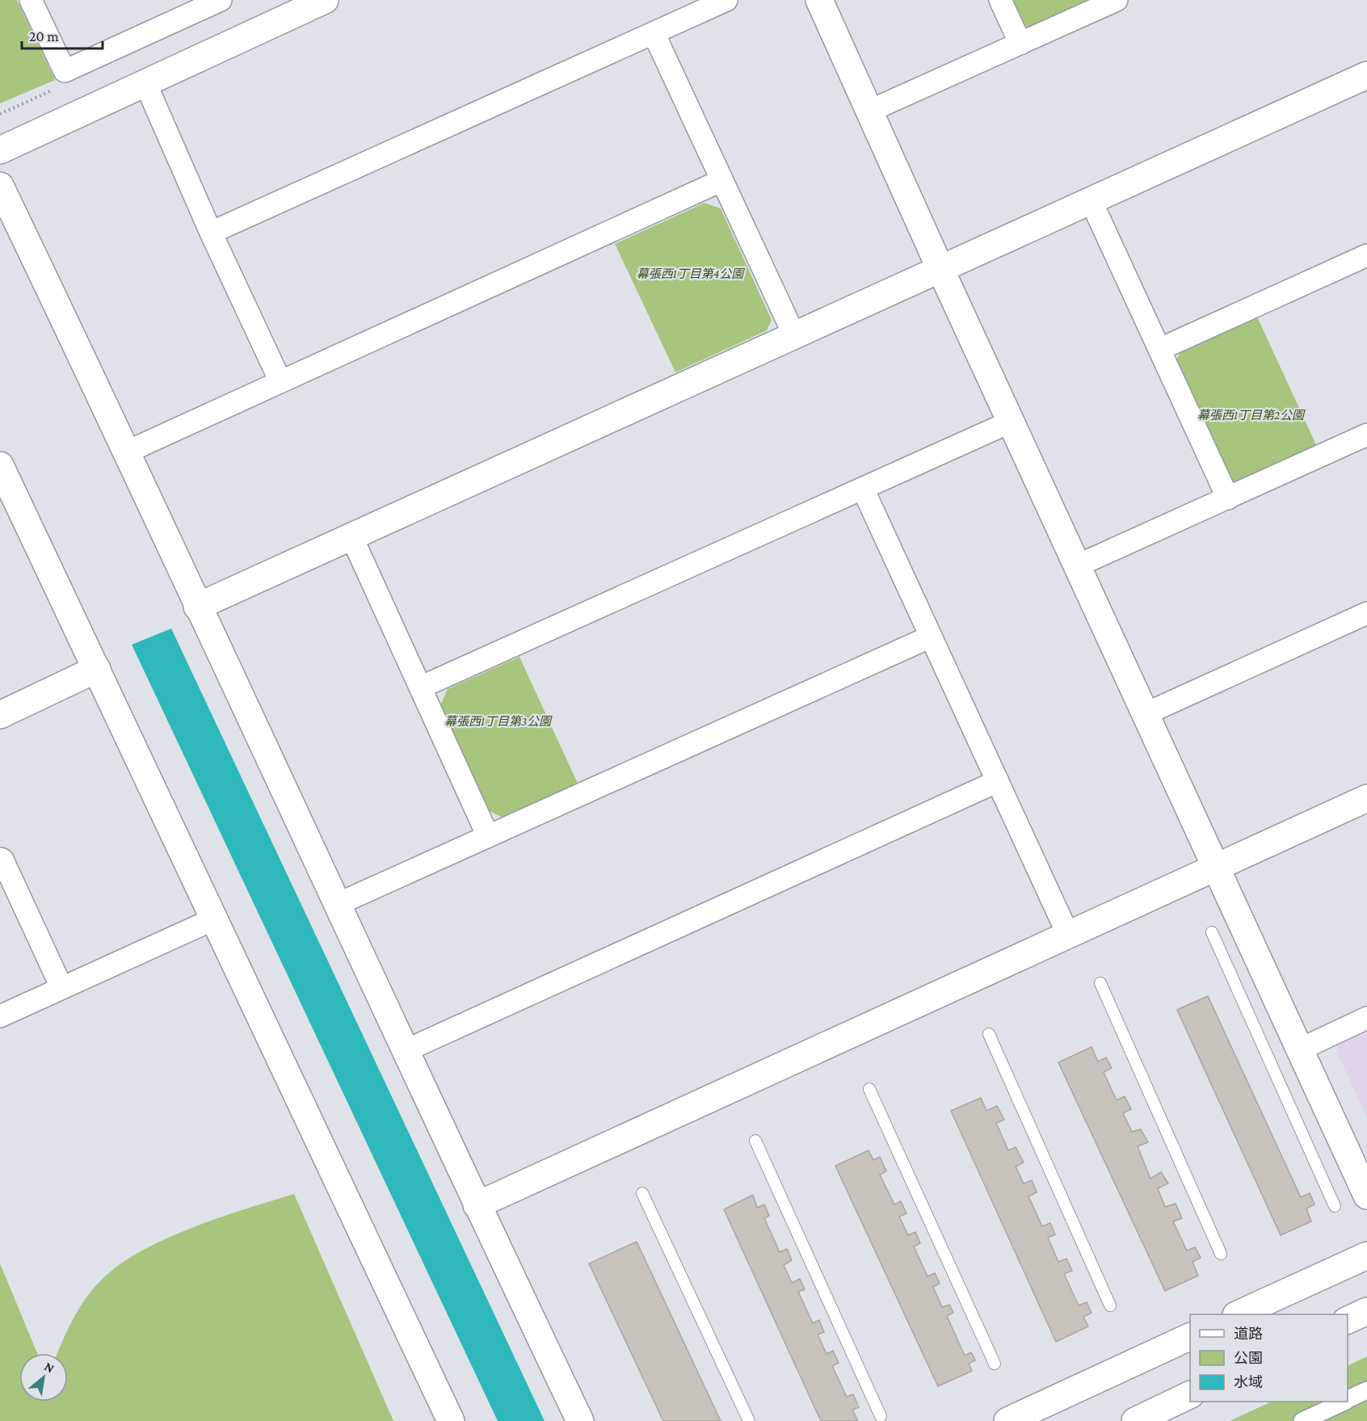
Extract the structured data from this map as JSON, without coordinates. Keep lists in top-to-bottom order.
{
  "parks": ["幕張西1丁目第4公園", "幕張西1丁目第2公園", "幕張西1丁目第3公園"],
  "legend": ["道路", "公園", "水域"],
  "scale_bar": "20 m",
  "north": "top right"
}
